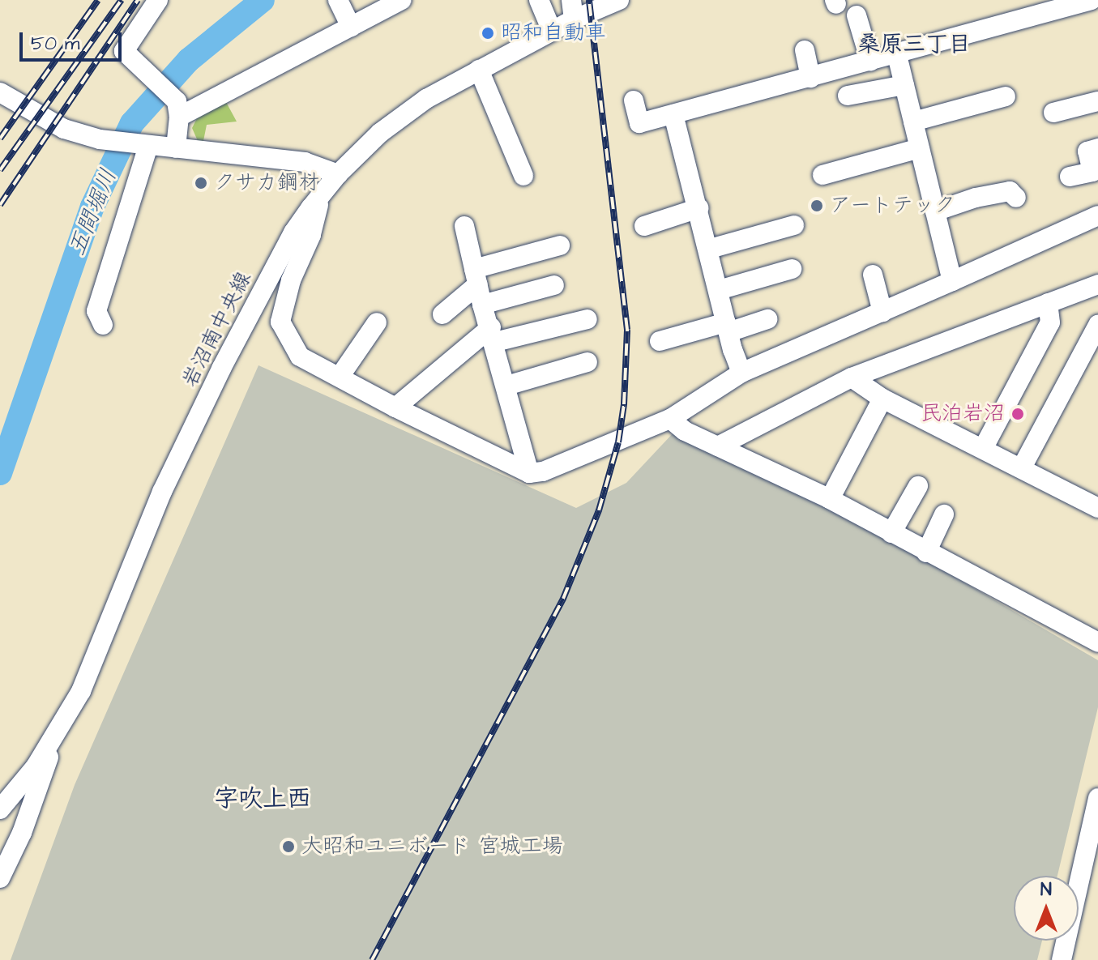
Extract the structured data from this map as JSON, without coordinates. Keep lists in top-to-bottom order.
{
  "streets": {
    "street": ["岩沼南中央線"]
  },
  "districts": ["桑原三丁目", "字吹上西"],
  "water": ["五間堀川"],
  "places": [
    "昭和自動車",
    "クサカ鋼材",
    "アートテック",
    "民泊岩沼",
    "大昭和ユニボード 宮城工場"
  ],
  "scale_bar": "50 m",
  "north": "top"
}
